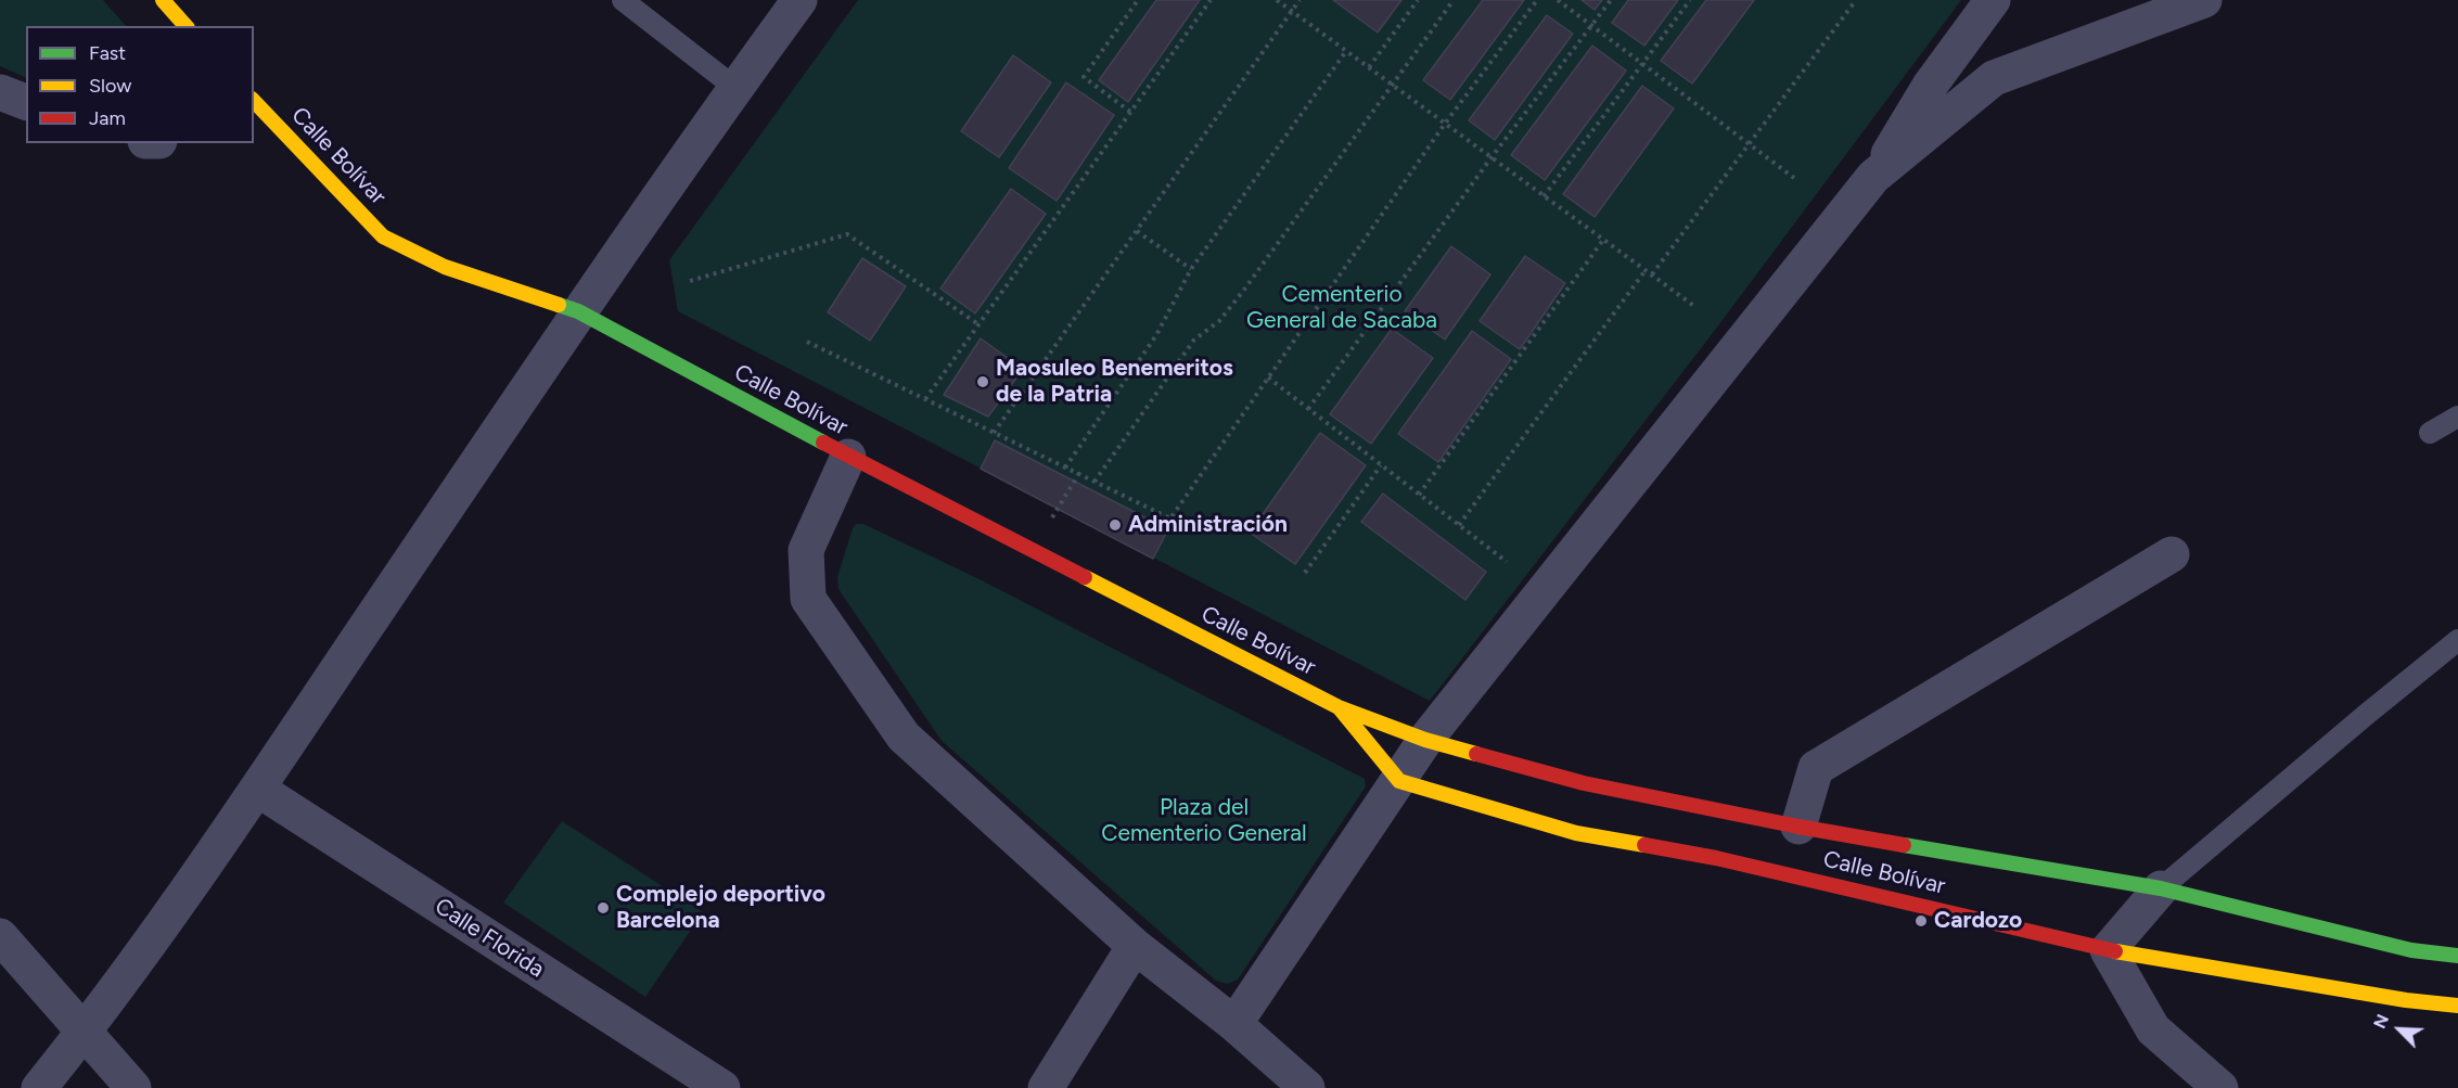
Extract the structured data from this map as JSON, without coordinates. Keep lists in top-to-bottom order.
{
  "streets": {
    "main road": ["Calle Bolívar"],
    "street": ["Calle Florida"]
  },
  "parks": ["Cementerio General de Sacaba", "Plaza del Cementerio General"],
  "places": [
    "Maosuleo Benemeritos de la Patria",
    "Administración",
    "Complejo deportivo Barcelona",
    "Cardozo"
  ],
  "legend": ["Fast", "Slow", "Jam"],
  "north": "top left"
}
